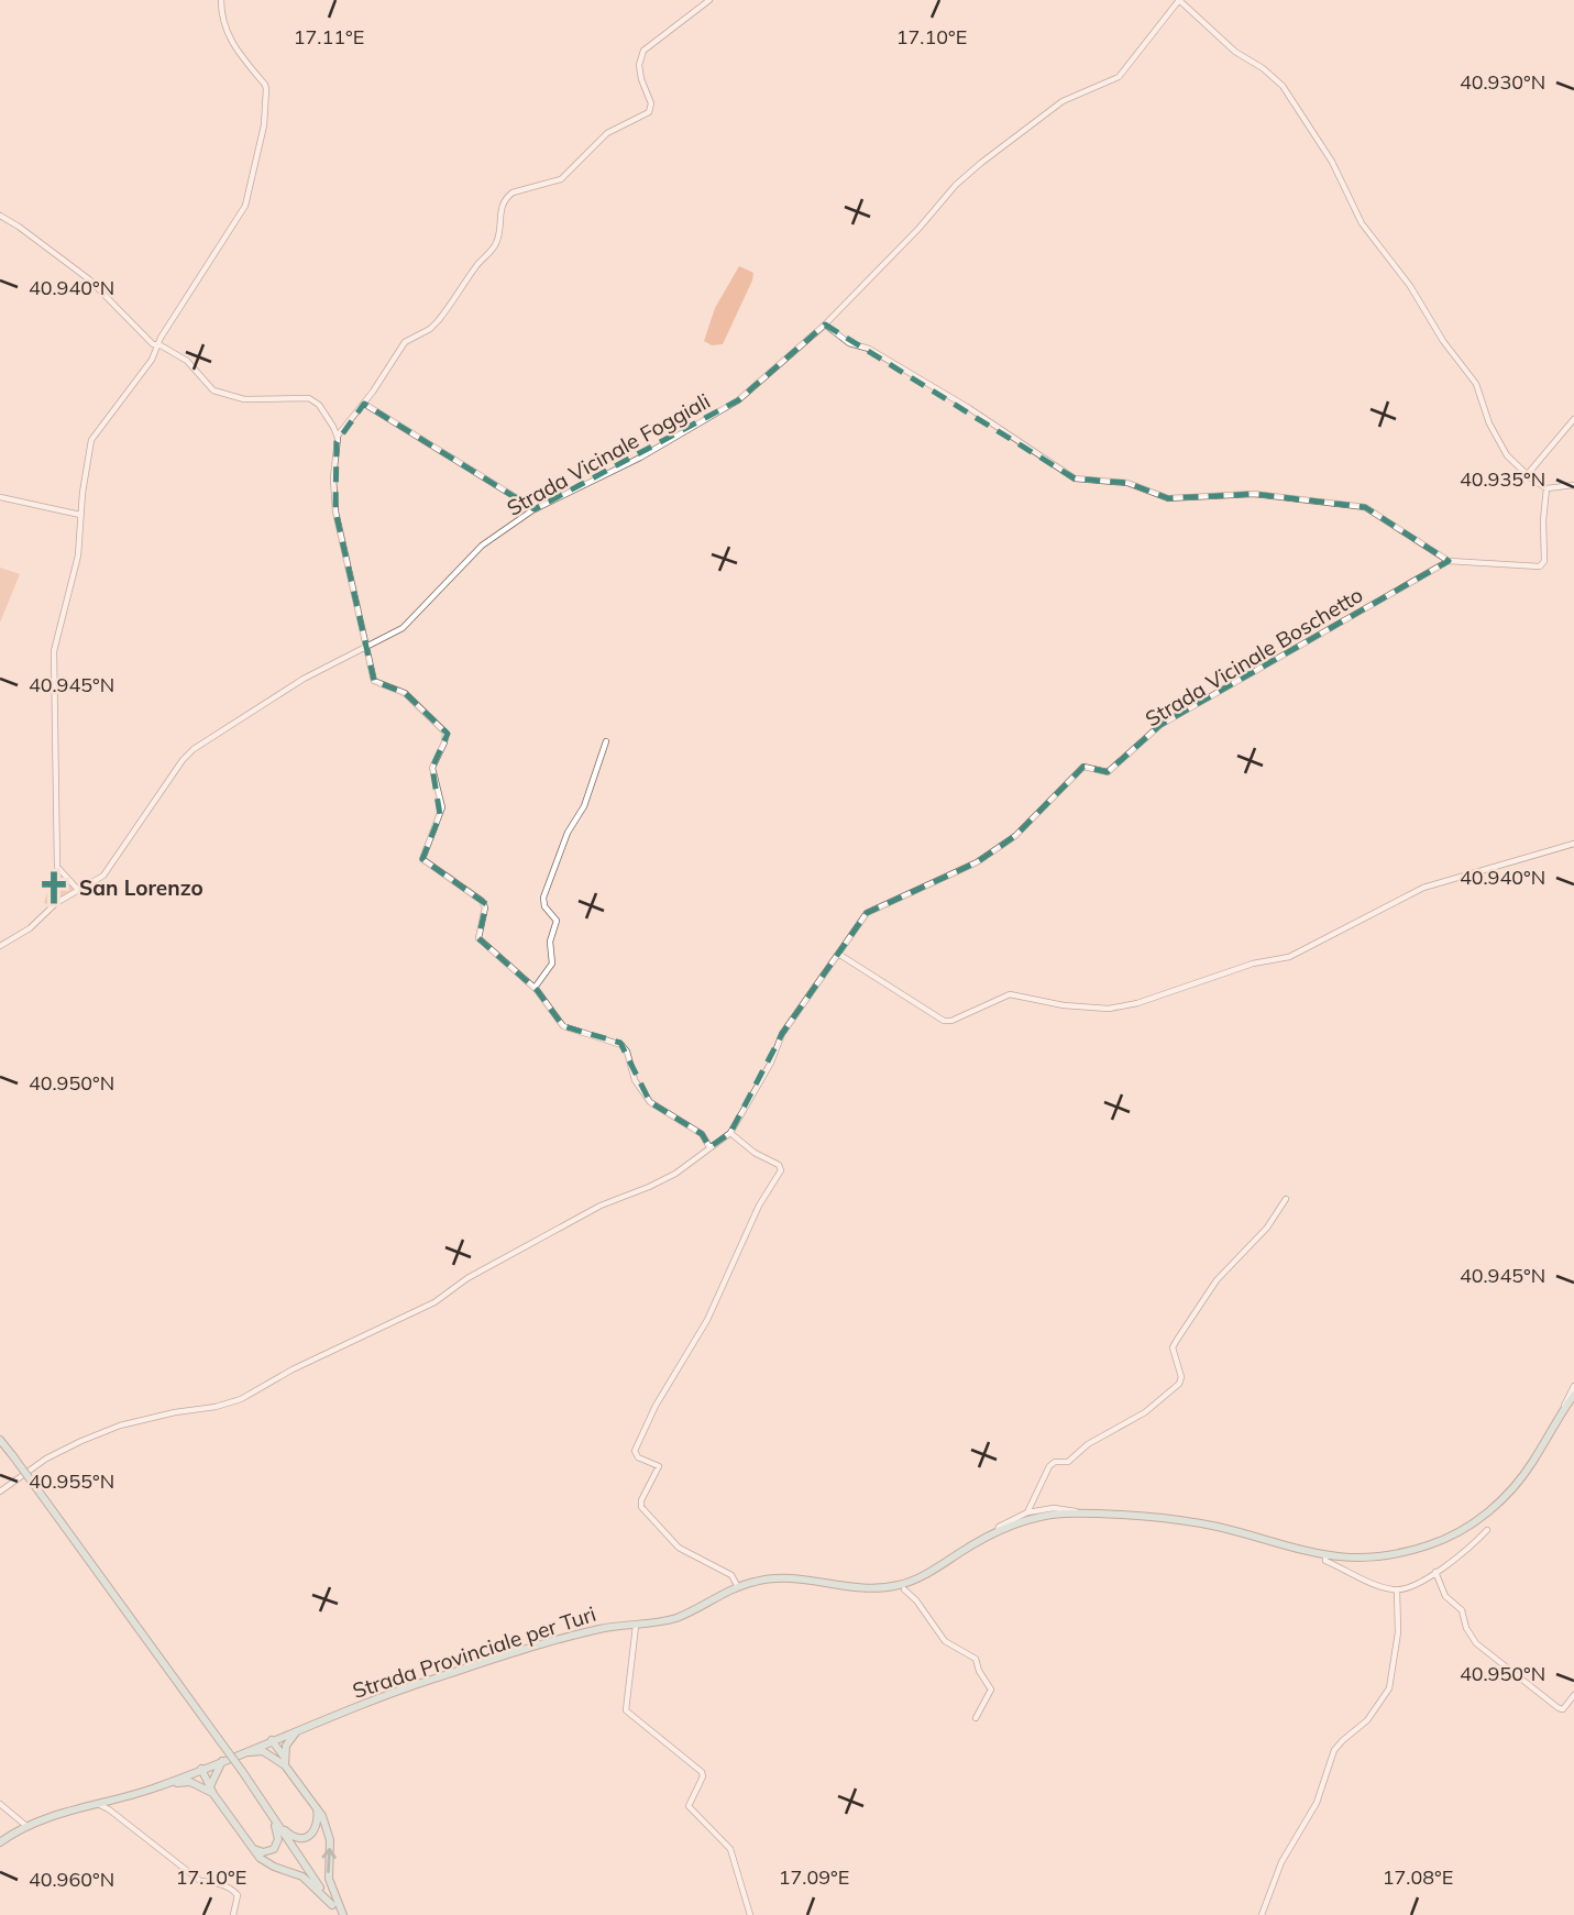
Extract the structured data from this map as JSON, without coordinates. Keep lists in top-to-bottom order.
{
  "streets": {
    "main road": ["Strada Provinciale per Turi"],
    "street": ["Strada Vicinale Foggiali", "Strada Vicinale Boschetto"]
  },
  "places": {
    "church": ["San Lorenzo"]
  },
  "coordinates": [
    "17.11°E",
    "17.10°E",
    "40.930°N",
    "40.940°N",
    "40.935°N",
    "40.945°N",
    "40.950°N",
    "40.955°N",
    "17.09°E",
    "17.08°E",
    "40.960°N"
  ]
}
